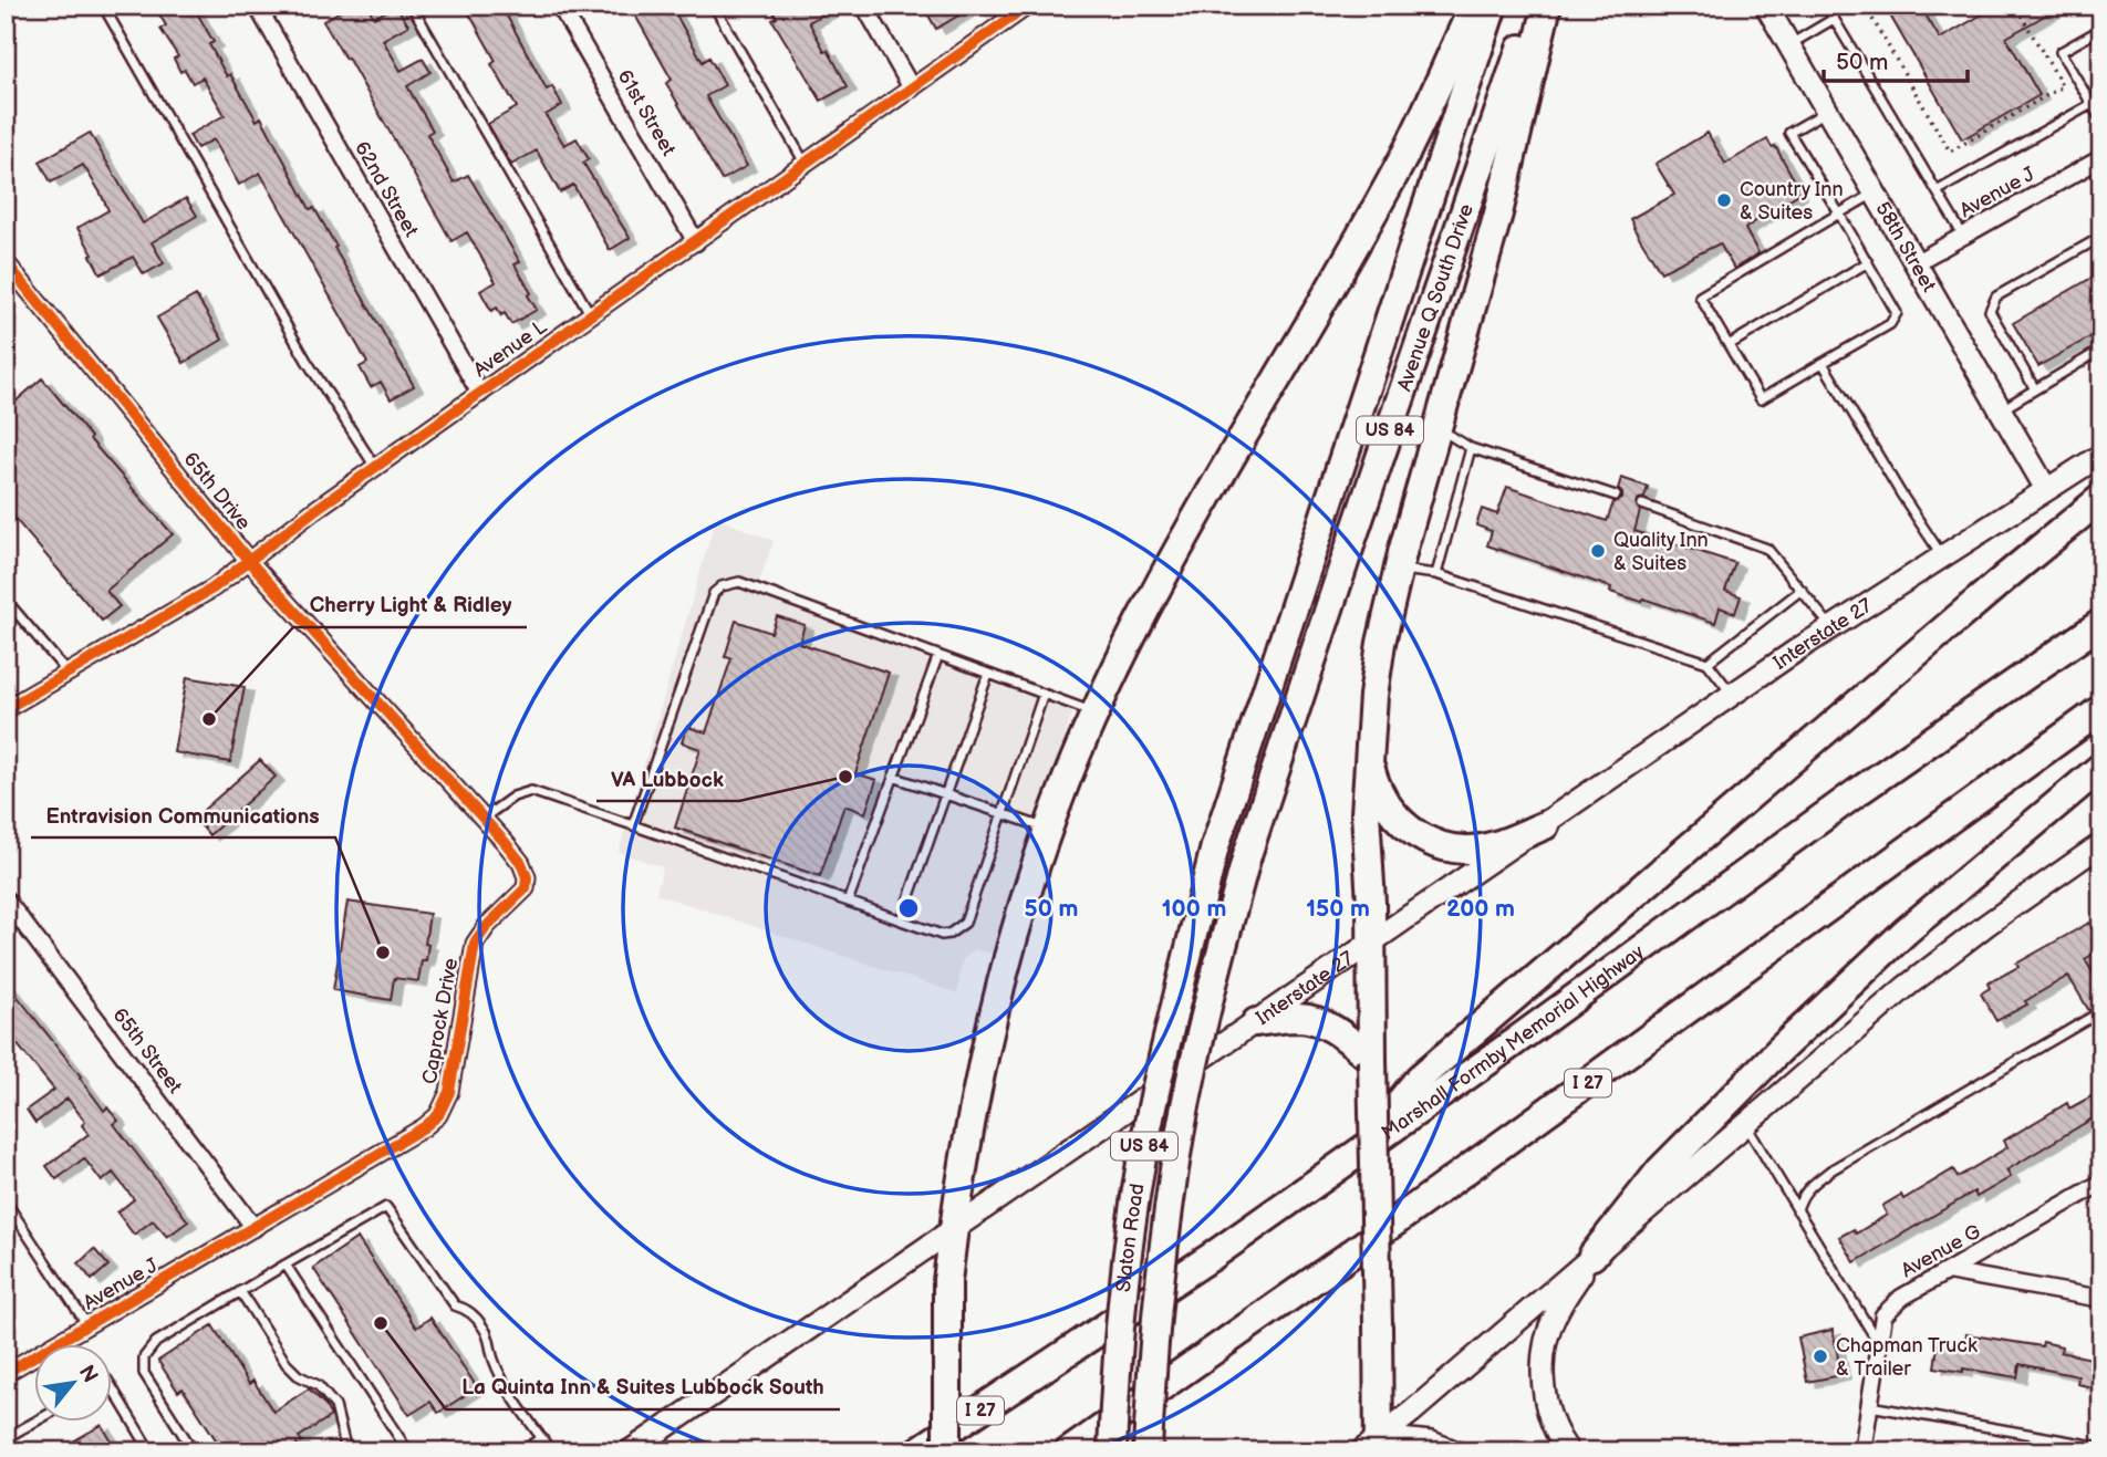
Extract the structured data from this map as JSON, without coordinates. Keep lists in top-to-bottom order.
{
  "streets": {
    "highway": [
      "Avenue Q South Drive",
      "US 84",
      "Marshall Formby Memorial Highway",
      "I 27",
      "Slaton Road"
    ],
    "main road": ["58th Street", "Interstate 27"],
    "street": [
      "61st Street",
      "62nd Street",
      "Avenue J",
      "Avenue L",
      "65th Drive",
      "Caprock Drive",
      "65th Street",
      "Avenue G"
    ]
  },
  "crossings": [
    ["61st Street", "Avenue L"],
    ["62nd Street", "Avenue L"],
    ["Avenue J", "58th Street"],
    ["Avenue J", "Caprock Drive"],
    ["Avenue J", "65th Street"],
    ["58th Street", "Interstate 27"],
    ["Avenue Q South Drive", "Slaton Road"],
    ["Avenue L", "65th Drive"],
    ["65th Drive", "Caprock Drive"],
    ["Caprock Drive", "65th Street"]
  ],
  "places": [
    "Country Inn & Suites",
    "Quality Inn & Suites",
    "Cherry Light & Ridley",
    "VA Lubbock",
    "Entravision Communications",
    "La Quinta Inn & Suites Lubbock South",
    "Chapman Truck & Trailer"
  ],
  "scale_bar": "50 m",
  "north": "top right",
  "rings": [
    "50 m",
    "100 m",
    "150 m",
    "200 m"
  ]
}
